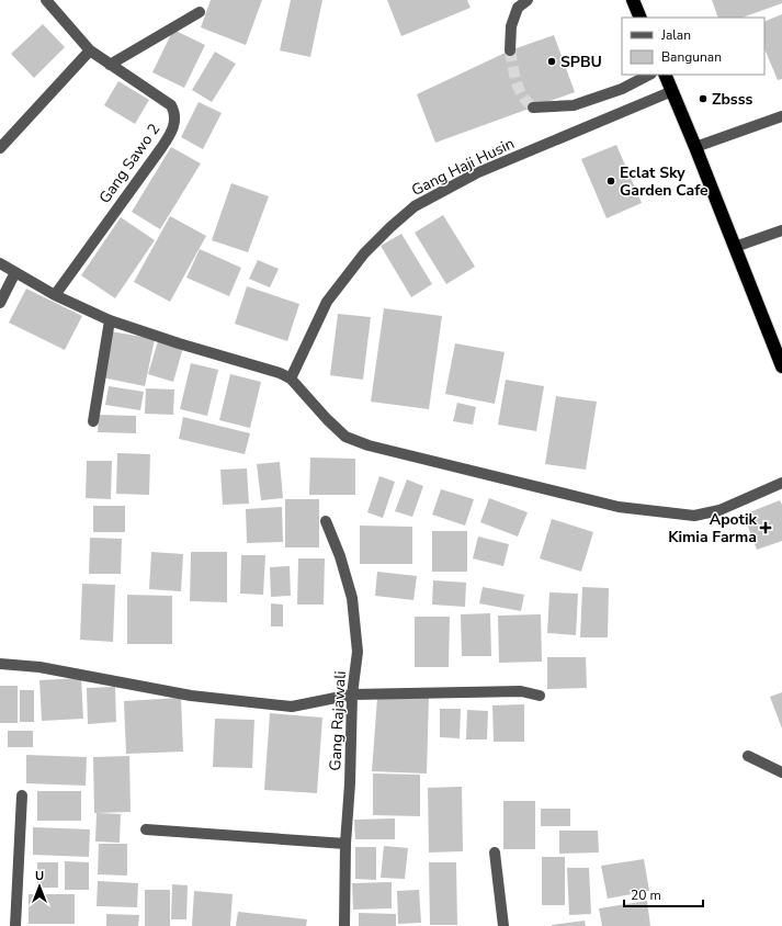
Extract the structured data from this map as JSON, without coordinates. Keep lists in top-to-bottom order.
{
  "streets": {
    "street": ["Gang Sawo 2", "Gang Haji Husin", "Gang Rajawali"]
  },
  "places": {
    "other": ["SPBU", "Zbsss", "Eclat Sky Garden Cafe"],
    "health": ["Apotik Kimia Farma"]
  },
  "legend": ["Jalan", "Bangunan"],
  "scale_bar": "20 m",
  "north": "top"
}
